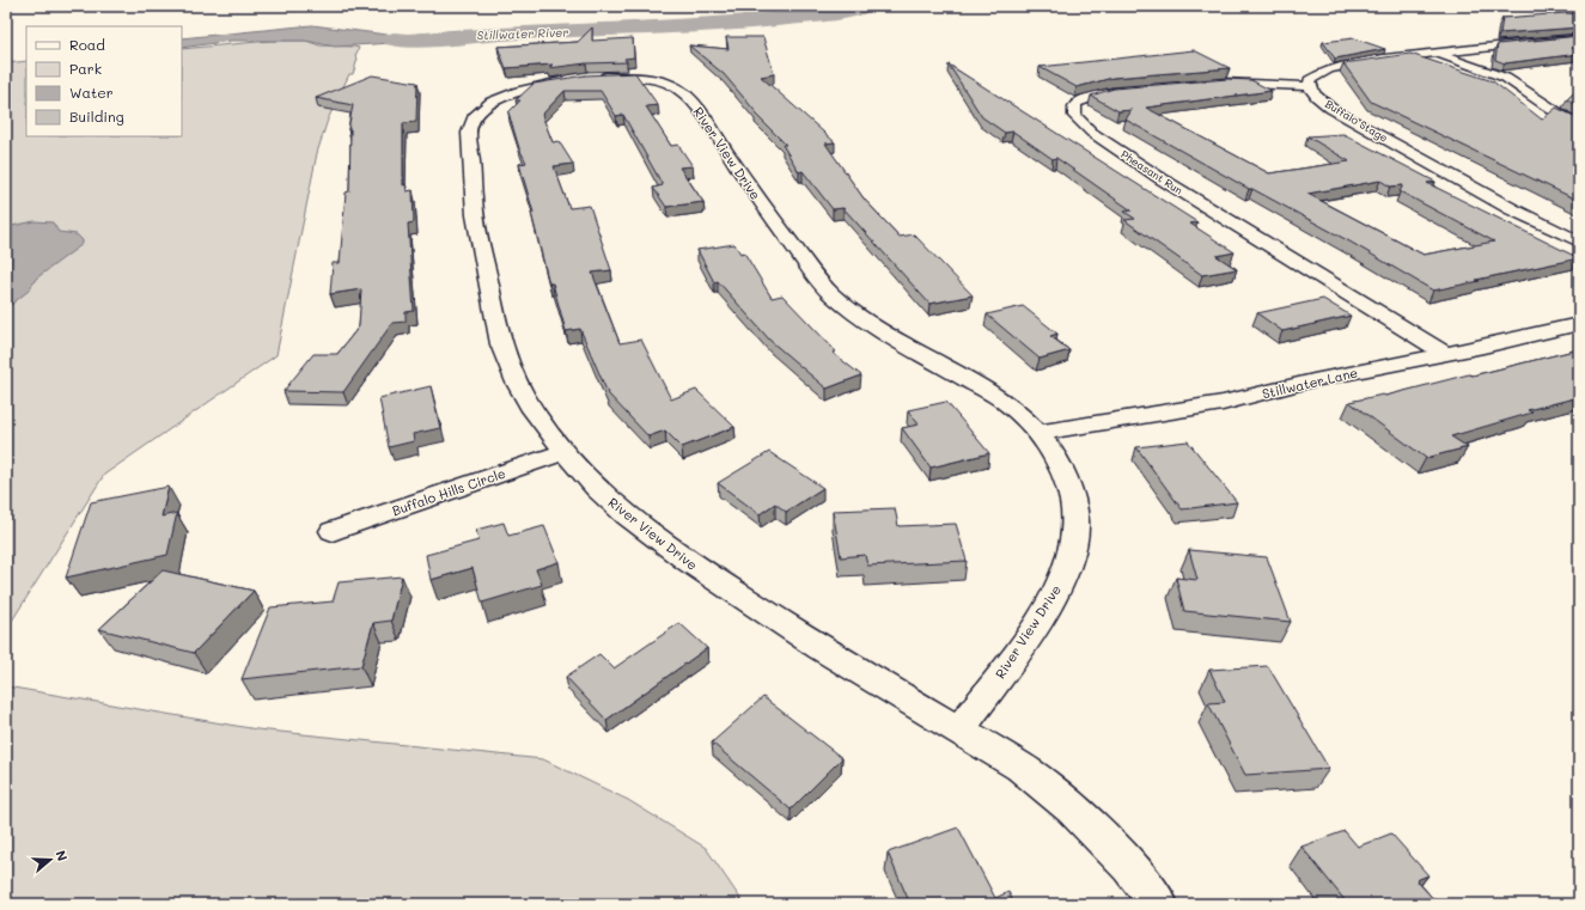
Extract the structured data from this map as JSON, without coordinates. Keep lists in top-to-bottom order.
{
  "streets": {
    "street": [
      "Buffalo Stage",
      "River View Drive",
      "Pheasant Run",
      "Stillwater Lane",
      "Buffalo Hills Circle"
    ]
  },
  "crossings": [
    ["River View Drive", "Stillwater Lane"],
    ["River View Drive", "Buffalo Hills Circle"],
    ["Pheasant Run", "Stillwater Lane"]
  ],
  "water": ["Stillwater River"],
  "legend": [
    "Road",
    "Park",
    "Water",
    "Building"
  ],
  "north": "right"
}
